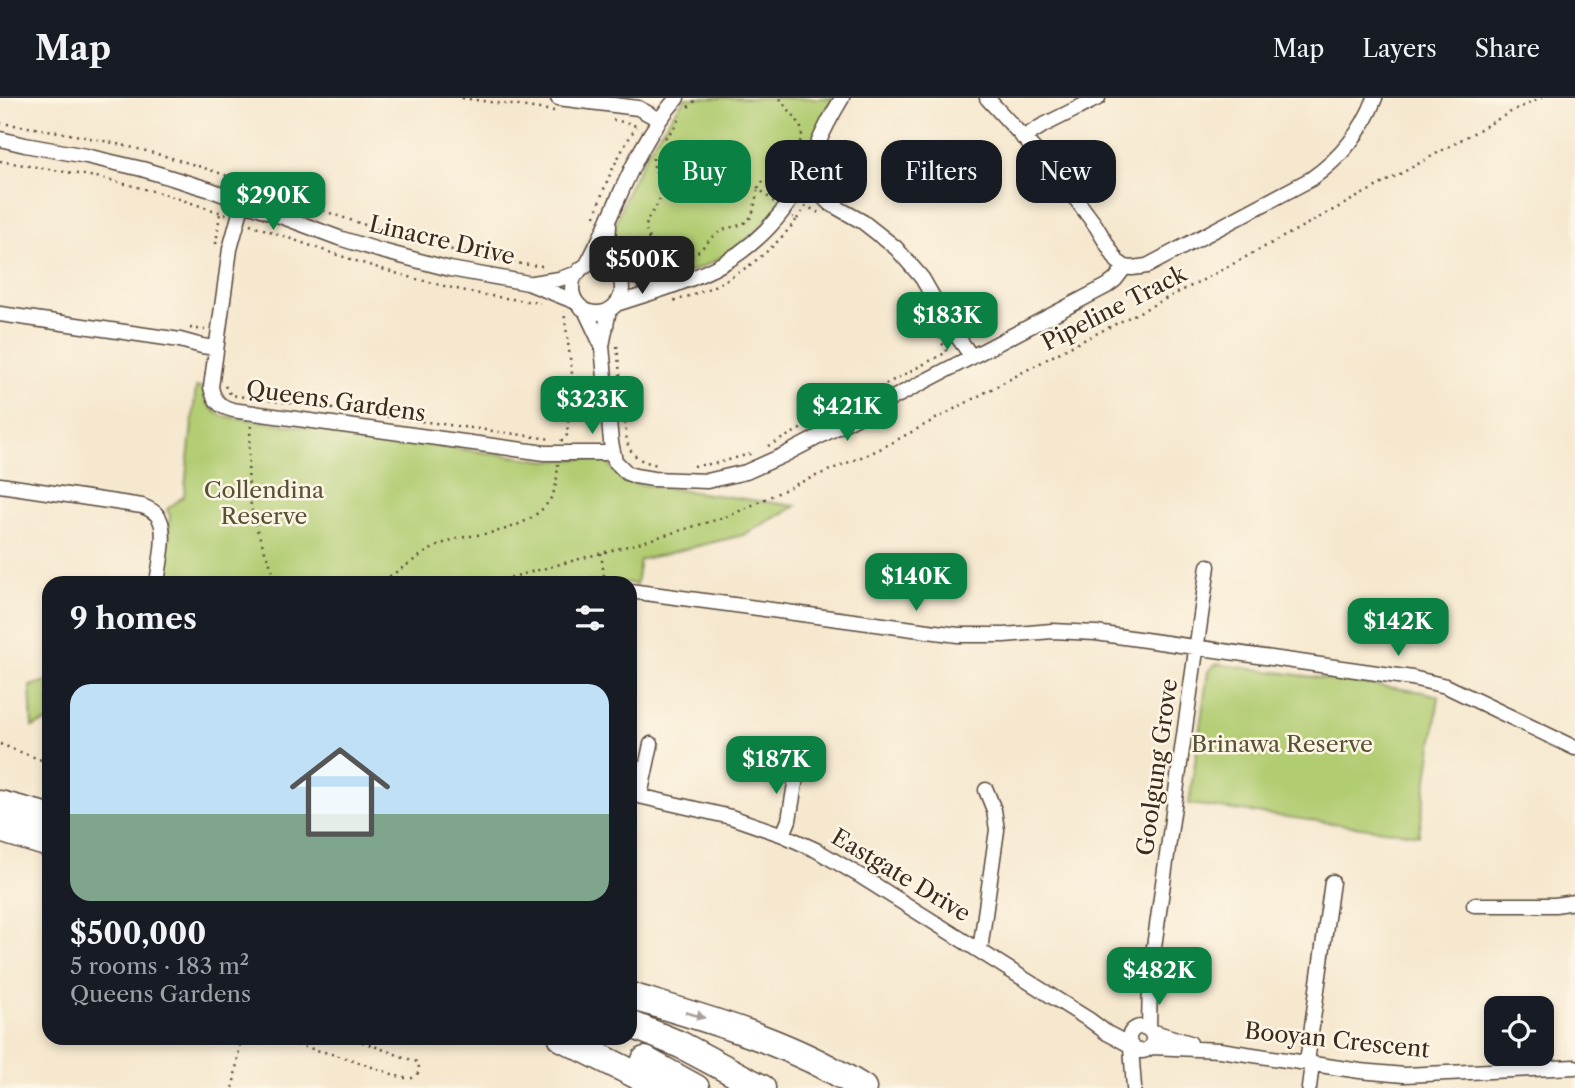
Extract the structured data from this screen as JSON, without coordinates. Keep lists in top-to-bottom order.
{
  "streets": {
    "street": [
      "Linacre Drive",
      "Queens Gardens",
      "Goolgung Grove",
      "Eastgate Drive",
      "Booyan Crescent"
    ],
    "path": ["Pipeline Track"]
  },
  "crossings": [
    ["Linacre Drive", "Queens Gardens"],
    ["Goolgung Grove", "Eastgate Drive"],
    ["Goolgung Grove", "Booyan Crescent"],
    ["Eastgate Drive", "Booyan Crescent"]
  ],
  "parks": ["Collendina Reserve", "Brinawa Reserve"],
  "page": {
    "header": "Map",
    "nav": ["Map", "Layers", "Share"],
    "chip": [
      "Buy",
      "Rent",
      "Filters",
      "New"
    ],
    "price": [
      "$290K",
      "$500K",
      "$183K",
      "$323K",
      "$421K",
      "$140K",
      "$142K",
      "$187K",
      "$482K"
    ],
    "heading": "9 homes",
    "list": [
      {
        "name": "$500,000",
        "note": "5 rooms · 183 m² · Queens Gardens"
      }
    ]
  }
}
